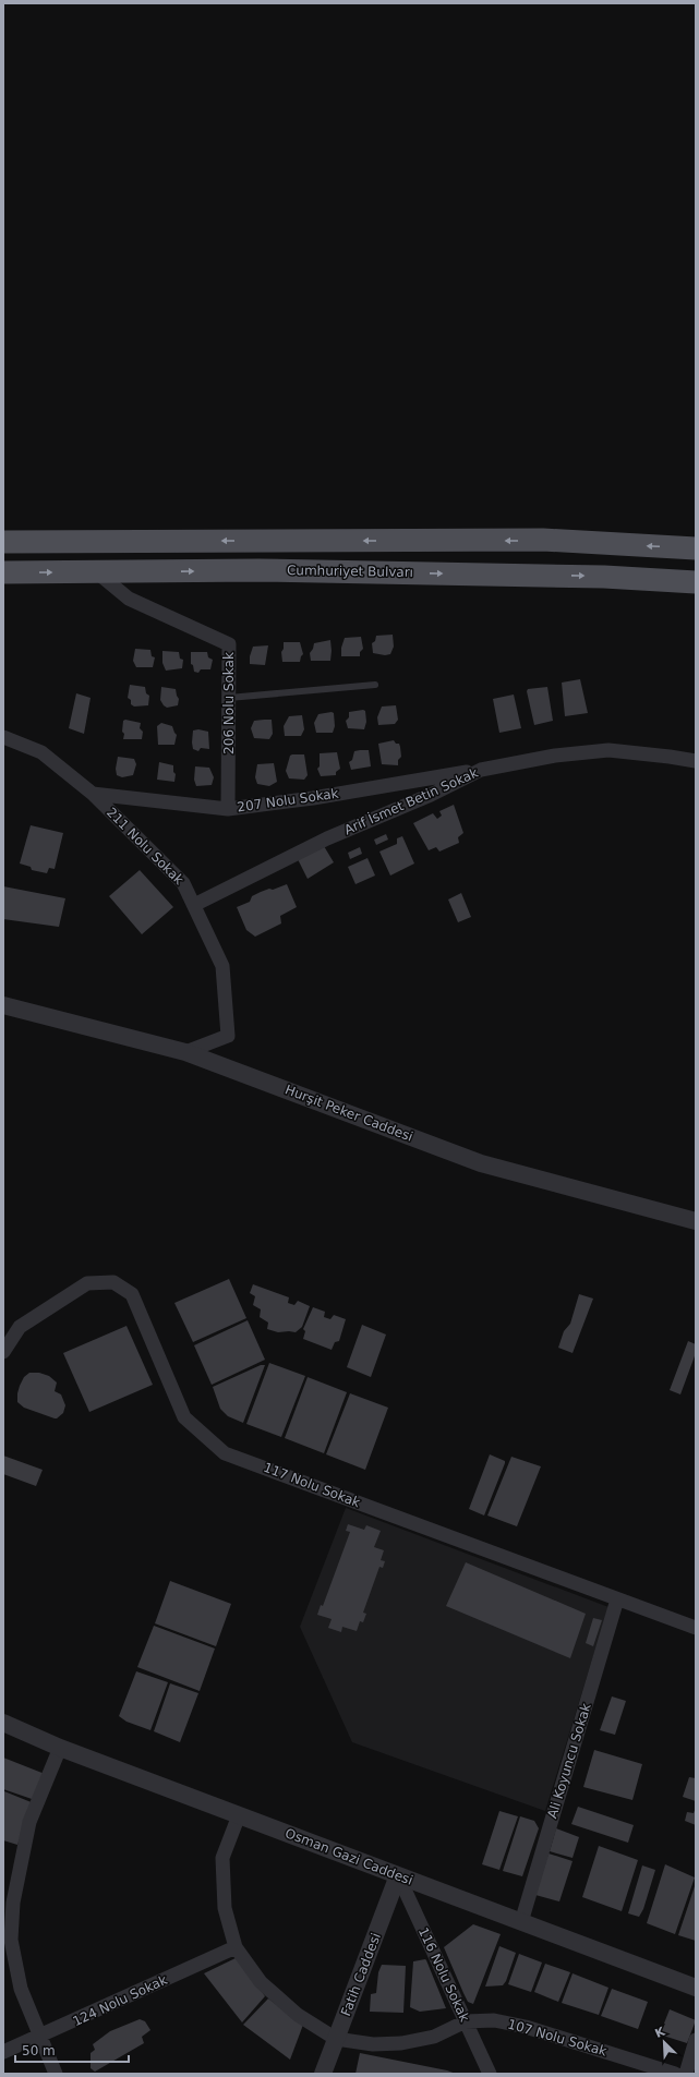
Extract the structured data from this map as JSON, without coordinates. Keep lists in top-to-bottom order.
{
  "streets": {
    "main road": ["Cumhuriyet Bulvarı"],
    "street": [
      "206 Nolu Sokak",
      "207 Nolu Sokak",
      "Arif İsmet Betin Sokak",
      "211 Nolu Sokak",
      "Hurşit Peker Caddesi",
      "117 Nolu Sokak",
      "Ali Koyuncu Sokak",
      "Osman Gazi Caddesi",
      "Fatih Caddesi",
      "116 Nolu Sokak",
      "124 Nolu Sokak",
      "107 Nolu Sokak"
    ]
  },
  "crossings": [
    ["Cumhuriyet Bulvarı", "206 Nolu Sokak"],
    ["206 Nolu Sokak", "207 Nolu Sokak"],
    ["207 Nolu Sokak", "Arif İsmet Betin Sokak"],
    ["207 Nolu Sokak", "211 Nolu Sokak"],
    ["Arif İsmet Betin Sokak", "211 Nolu Sokak"],
    ["211 Nolu Sokak", "Hurşit Peker Caddesi"],
    ["117 Nolu Sokak", "Ali Koyuncu Sokak"],
    ["Ali Koyuncu Sokak", "Osman Gazi Caddesi"],
    ["Osman Gazi Caddesi", "Fatih Caddesi"],
    ["Osman Gazi Caddesi", "116 Nolu Sokak"],
    ["Fatih Caddesi", "116 Nolu Sokak"],
    ["Fatih Caddesi", "107 Nolu Sokak"],
    ["116 Nolu Sokak", "107 Nolu Sokak"]
  ],
  "scale_bar": "50 m",
  "north": "top left"
}
